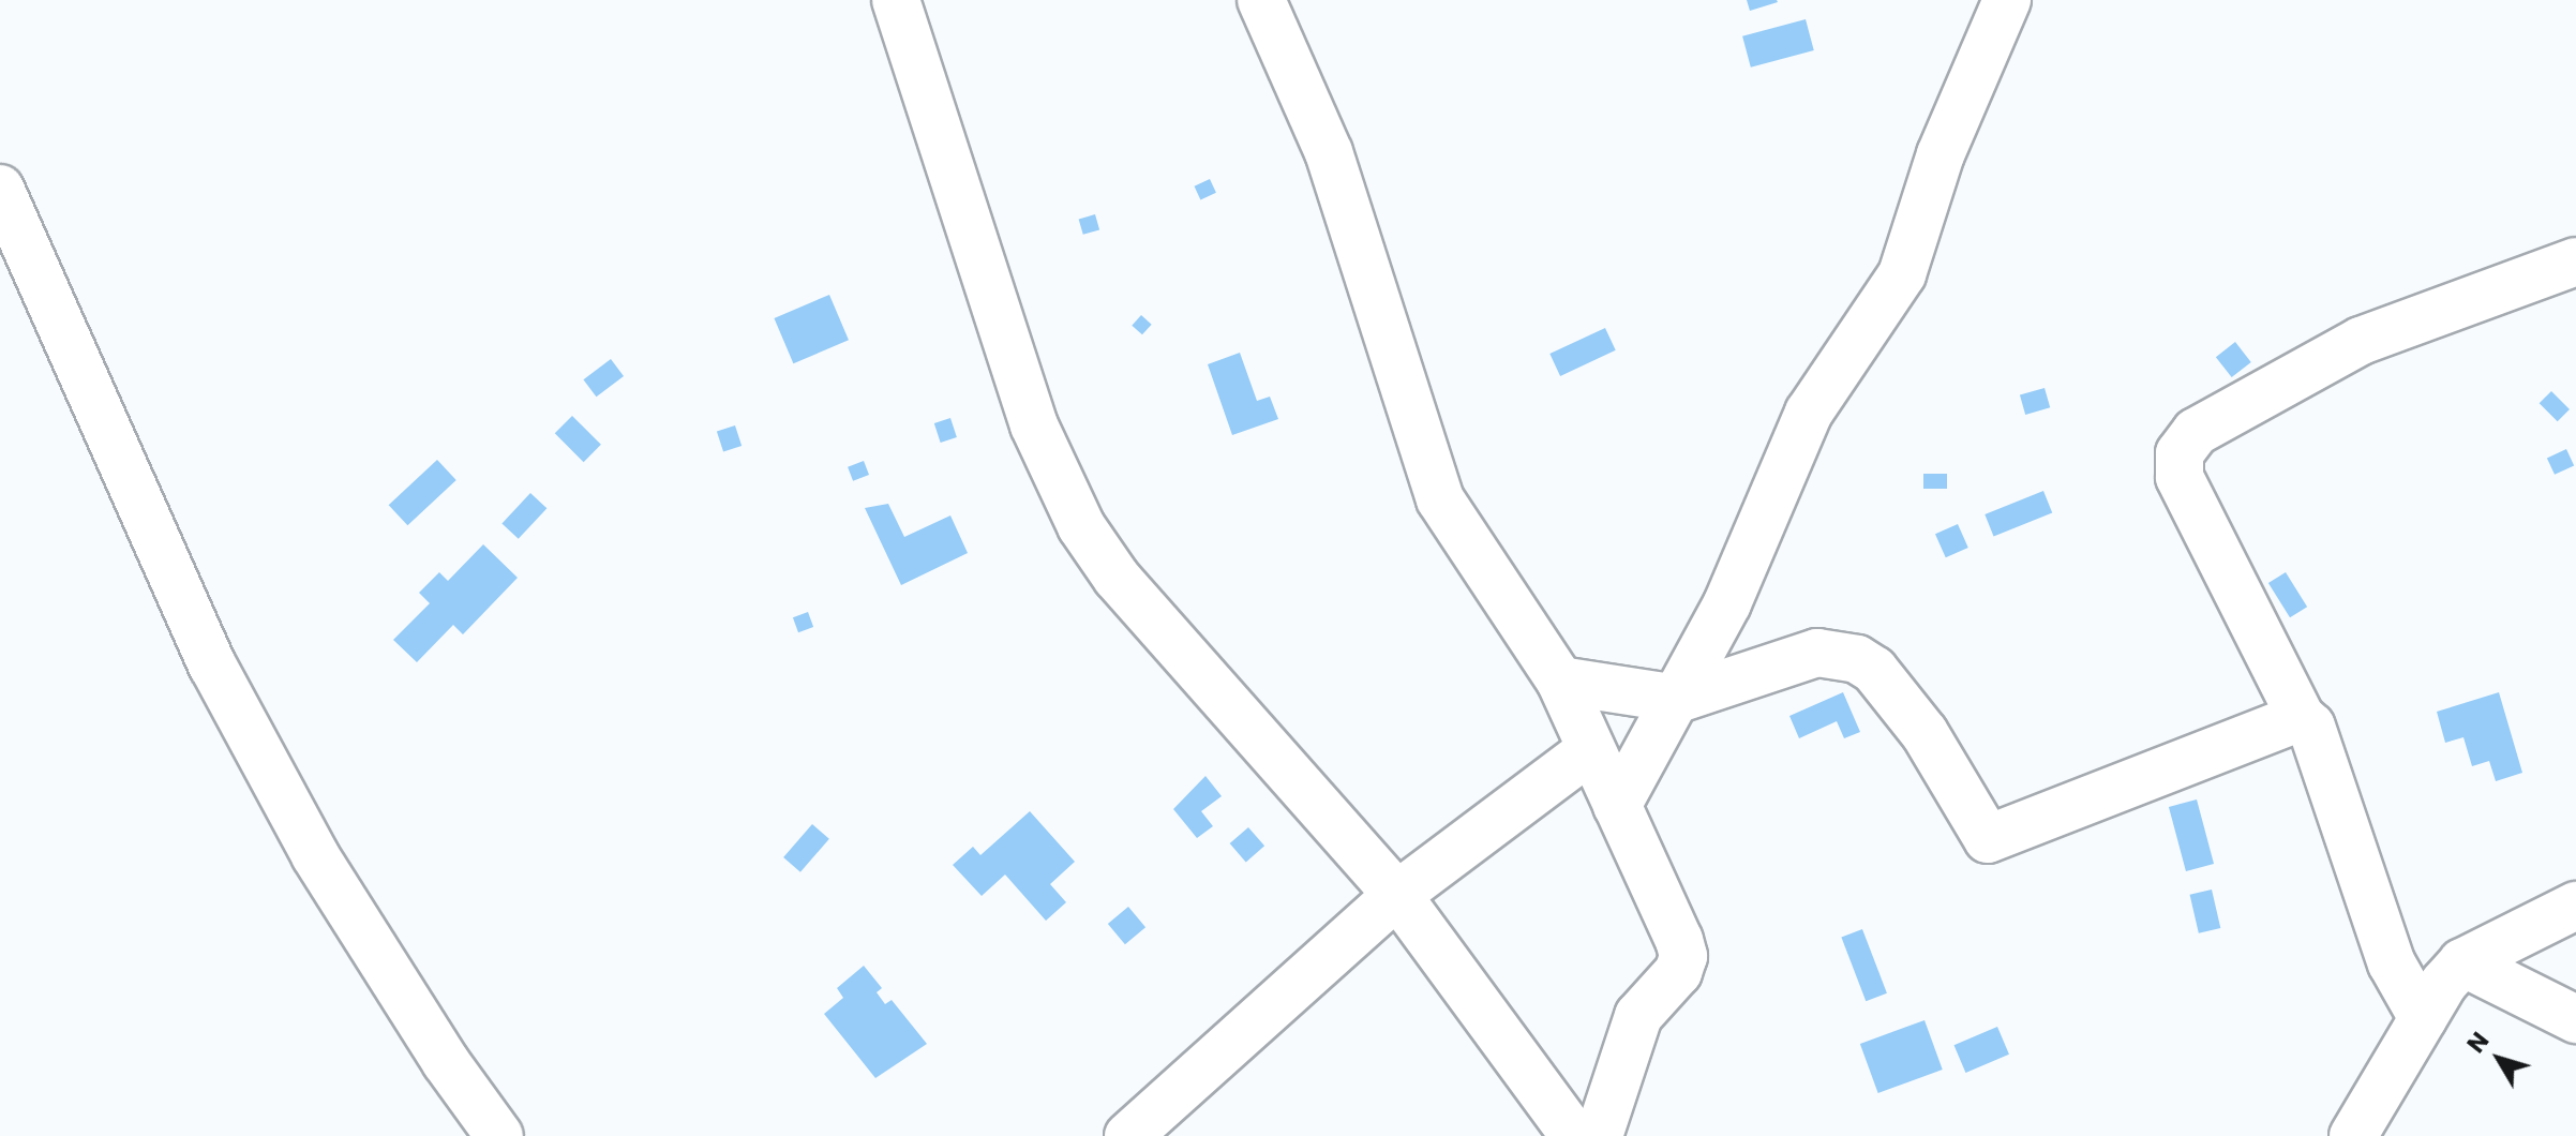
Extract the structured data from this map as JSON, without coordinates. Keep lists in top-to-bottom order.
{
  "north": "top left"
}
